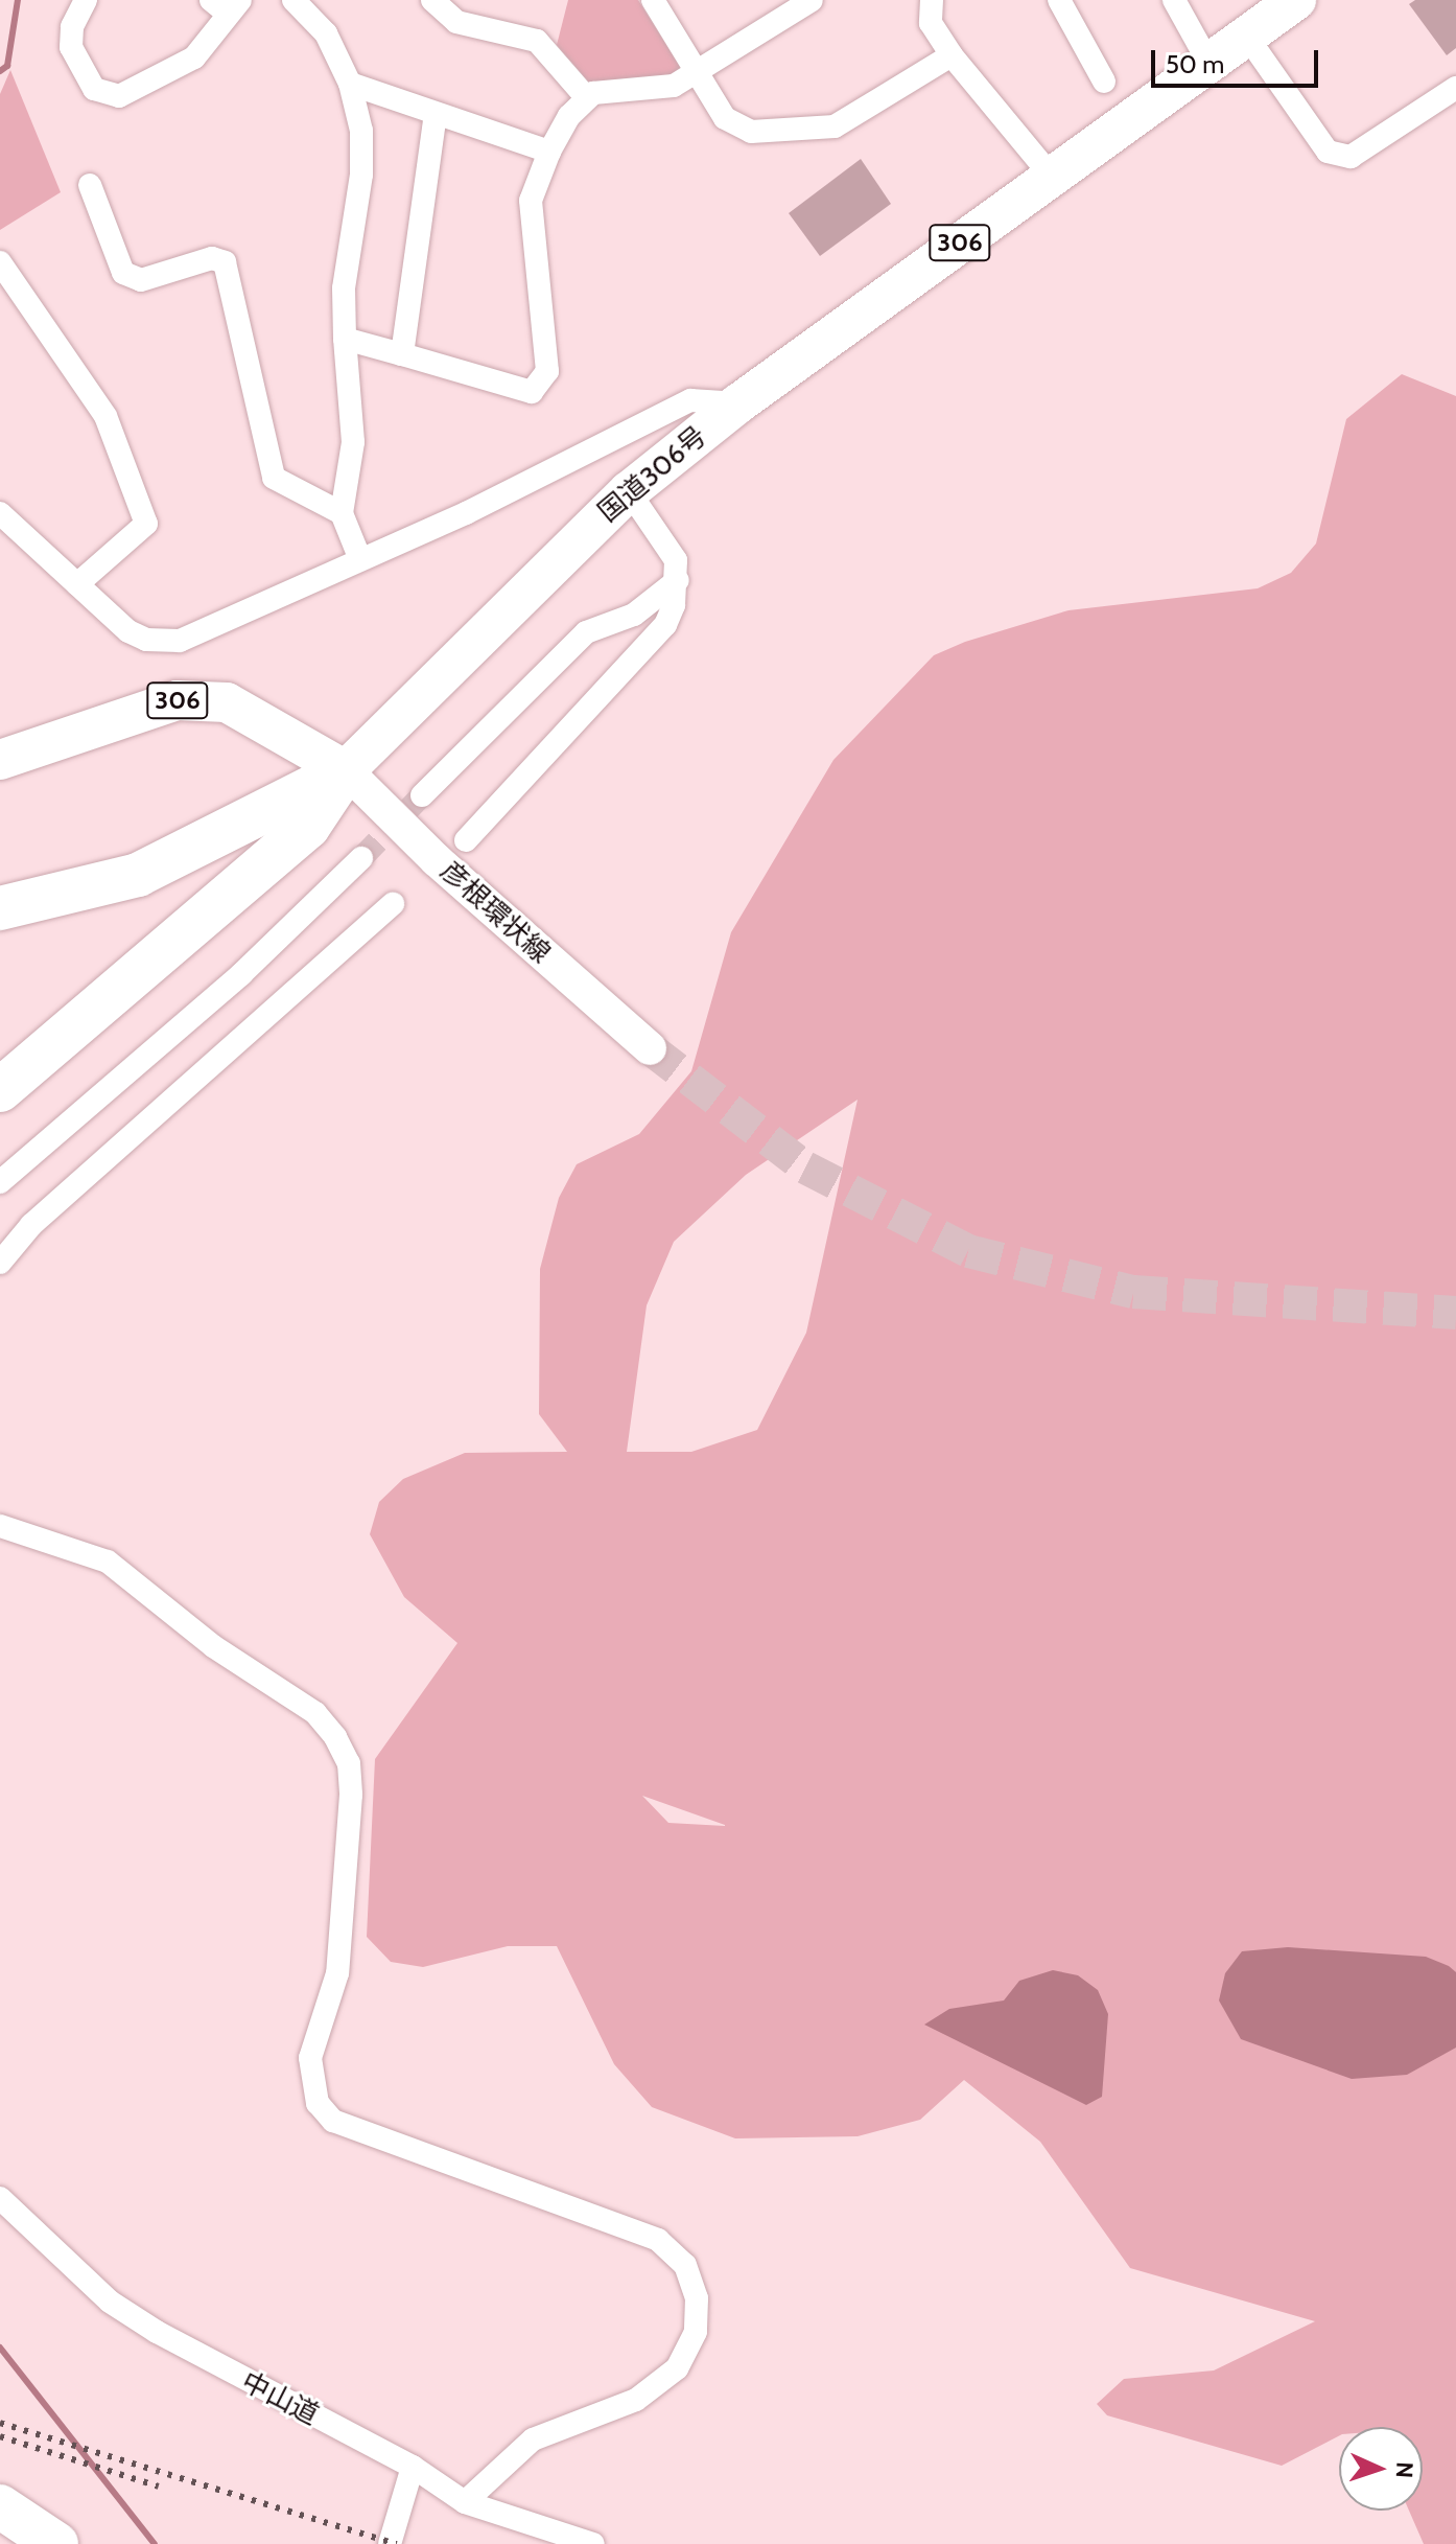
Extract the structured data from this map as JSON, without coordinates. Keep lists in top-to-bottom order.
{
  "streets": {
    "highway": ["306", "国道306号"],
    "main road": ["彦根環状線"],
    "street": ["中山道"]
  },
  "crossings": [
    ["306", "国道306号"],
    ["306", "彦根環状線"],
    ["国道306号", "彦根環状線"]
  ],
  "scale_bar": "50 m",
  "north": "right"
}
